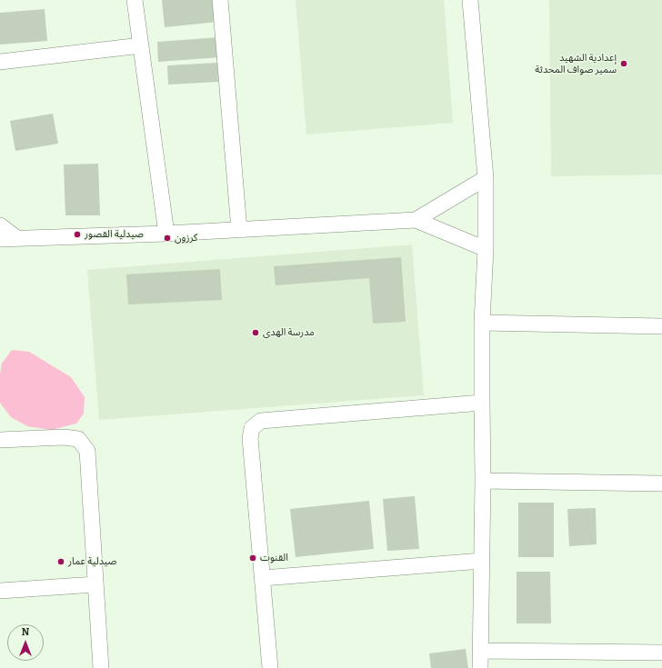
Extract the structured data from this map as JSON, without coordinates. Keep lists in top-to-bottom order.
{
  "places": [
    "إعدادية الشهيد سمير صواف المحدثة",
    "صيدلية القصور",
    "كرزون",
    "مدرسة الهدى",
    "القنوت",
    "صيدلية عمار"
  ],
  "north": "top"
}
